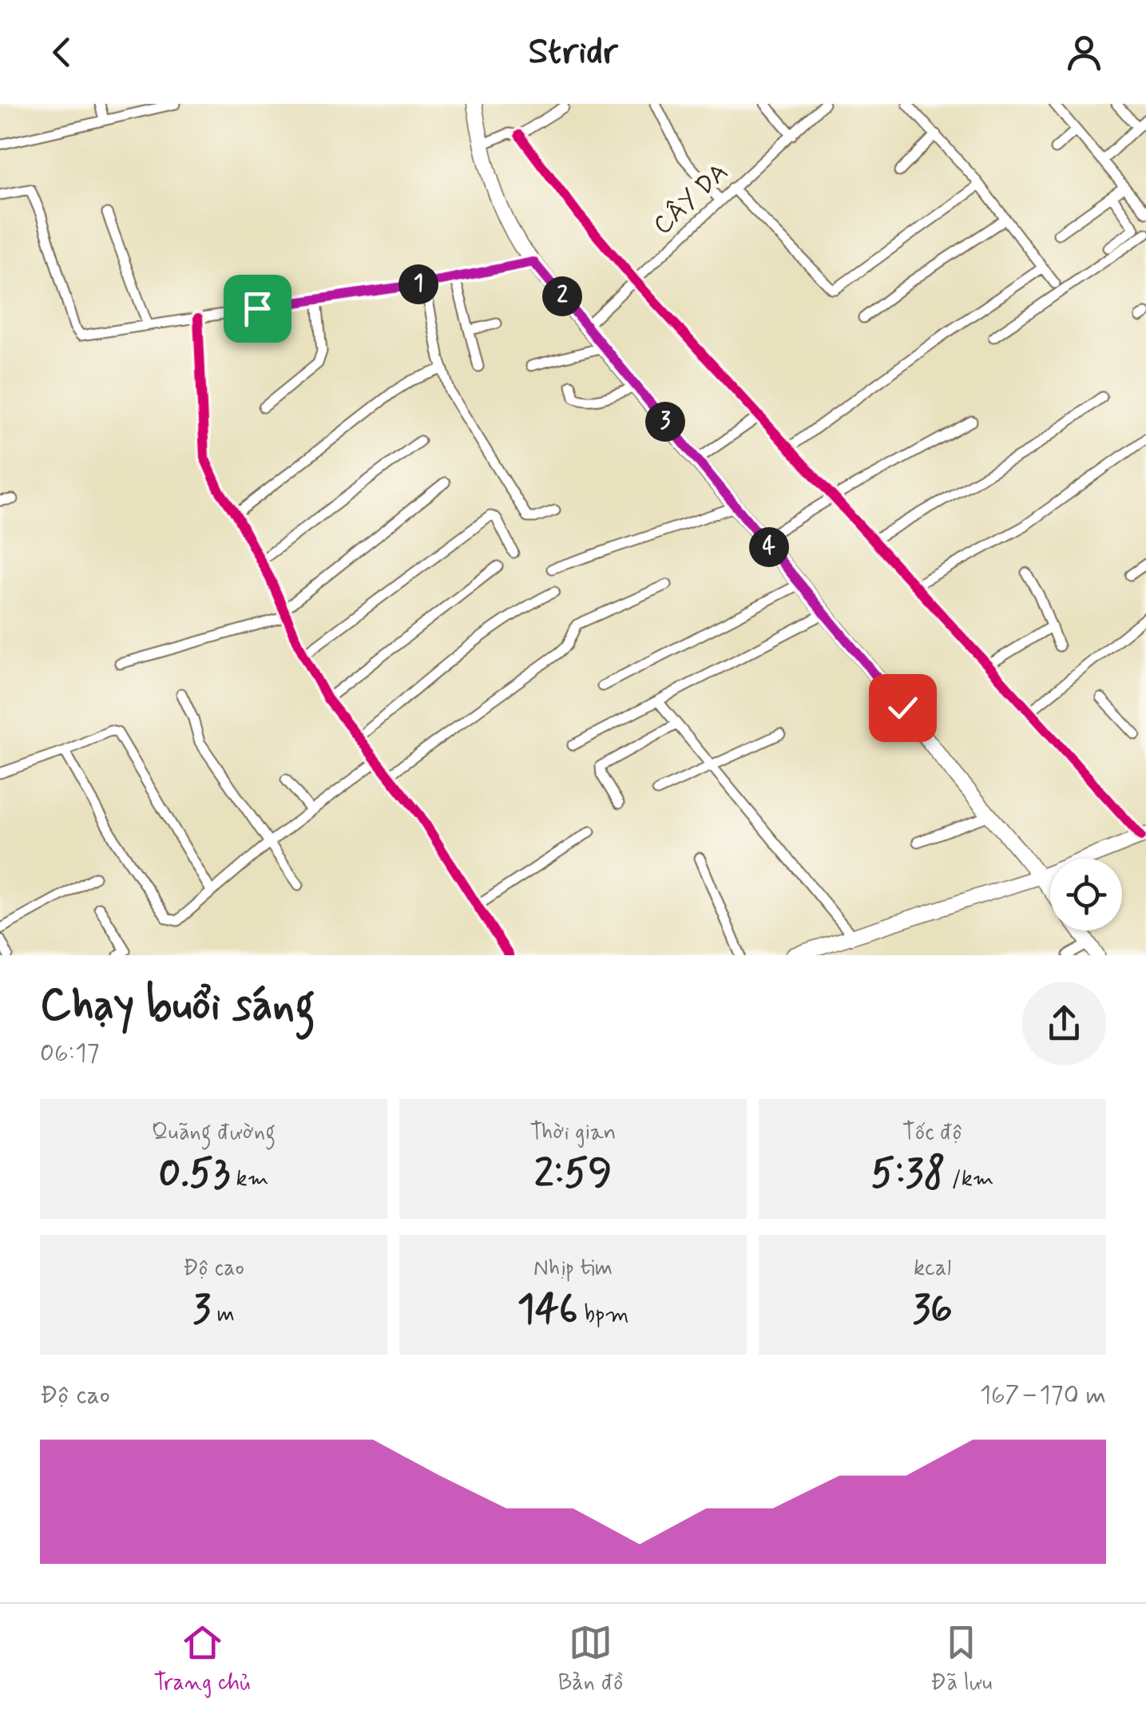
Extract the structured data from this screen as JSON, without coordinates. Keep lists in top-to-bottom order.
{
  "streets": {
    "street": ["CÂY DA"]
  },
  "page": {
    "header": "Stridr",
    "pins": [
      "1",
      "2",
      "3",
      "4"
    ],
    "heading": ["Chạy buổi sáng", "06:17"],
    "stats": [
      ["Quãng đường", "0.53 km"],
      ["Thời gian", "2:59"],
      ["Tốc độ", "5:38 /km"],
      ["Độ cao", "3 m"],
      ["Nhịp tim", "146 bpm"],
      ["kcal", "36"]
    ],
    "chart": ["Độ cao", "167–170 m"],
    "tabs": ["Trang chủ", "Bản đồ", "Đã lưu"]
  }
}
